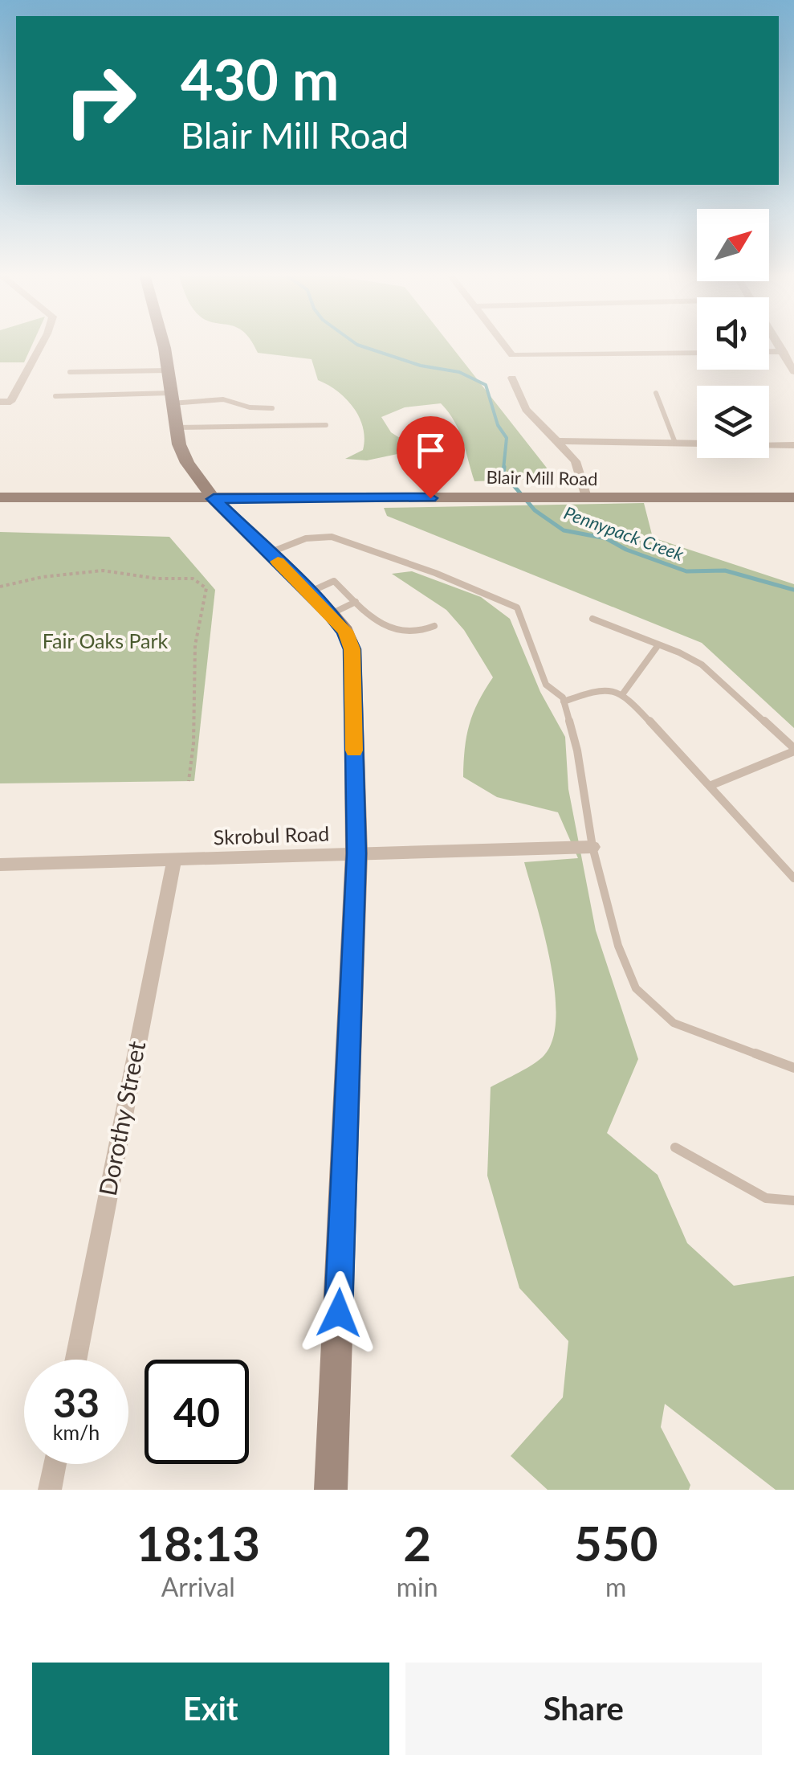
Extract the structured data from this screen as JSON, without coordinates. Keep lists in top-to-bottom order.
{
  "streets": {
    "street": ["Blair Mill Road", "Skrobul Road", "Dorothy Street"]
  },
  "crossings": [
    ["Skrobul Road", "Dorothy Street"]
  ],
  "water": ["Pennypack Creek"],
  "parks": ["Fair Oaks Park"],
  "north": "top right",
  "page": {
    "turn": ["430 m", "Blair Mill Road"],
    "speed": "33 km/h",
    "limit": "40",
    "eta": [
      "18:13",
      "Arrival",
      "2",
      "min",
      "550",
      "m"
    ],
    "buttons": ["Exit", "Share"]
  }
}
